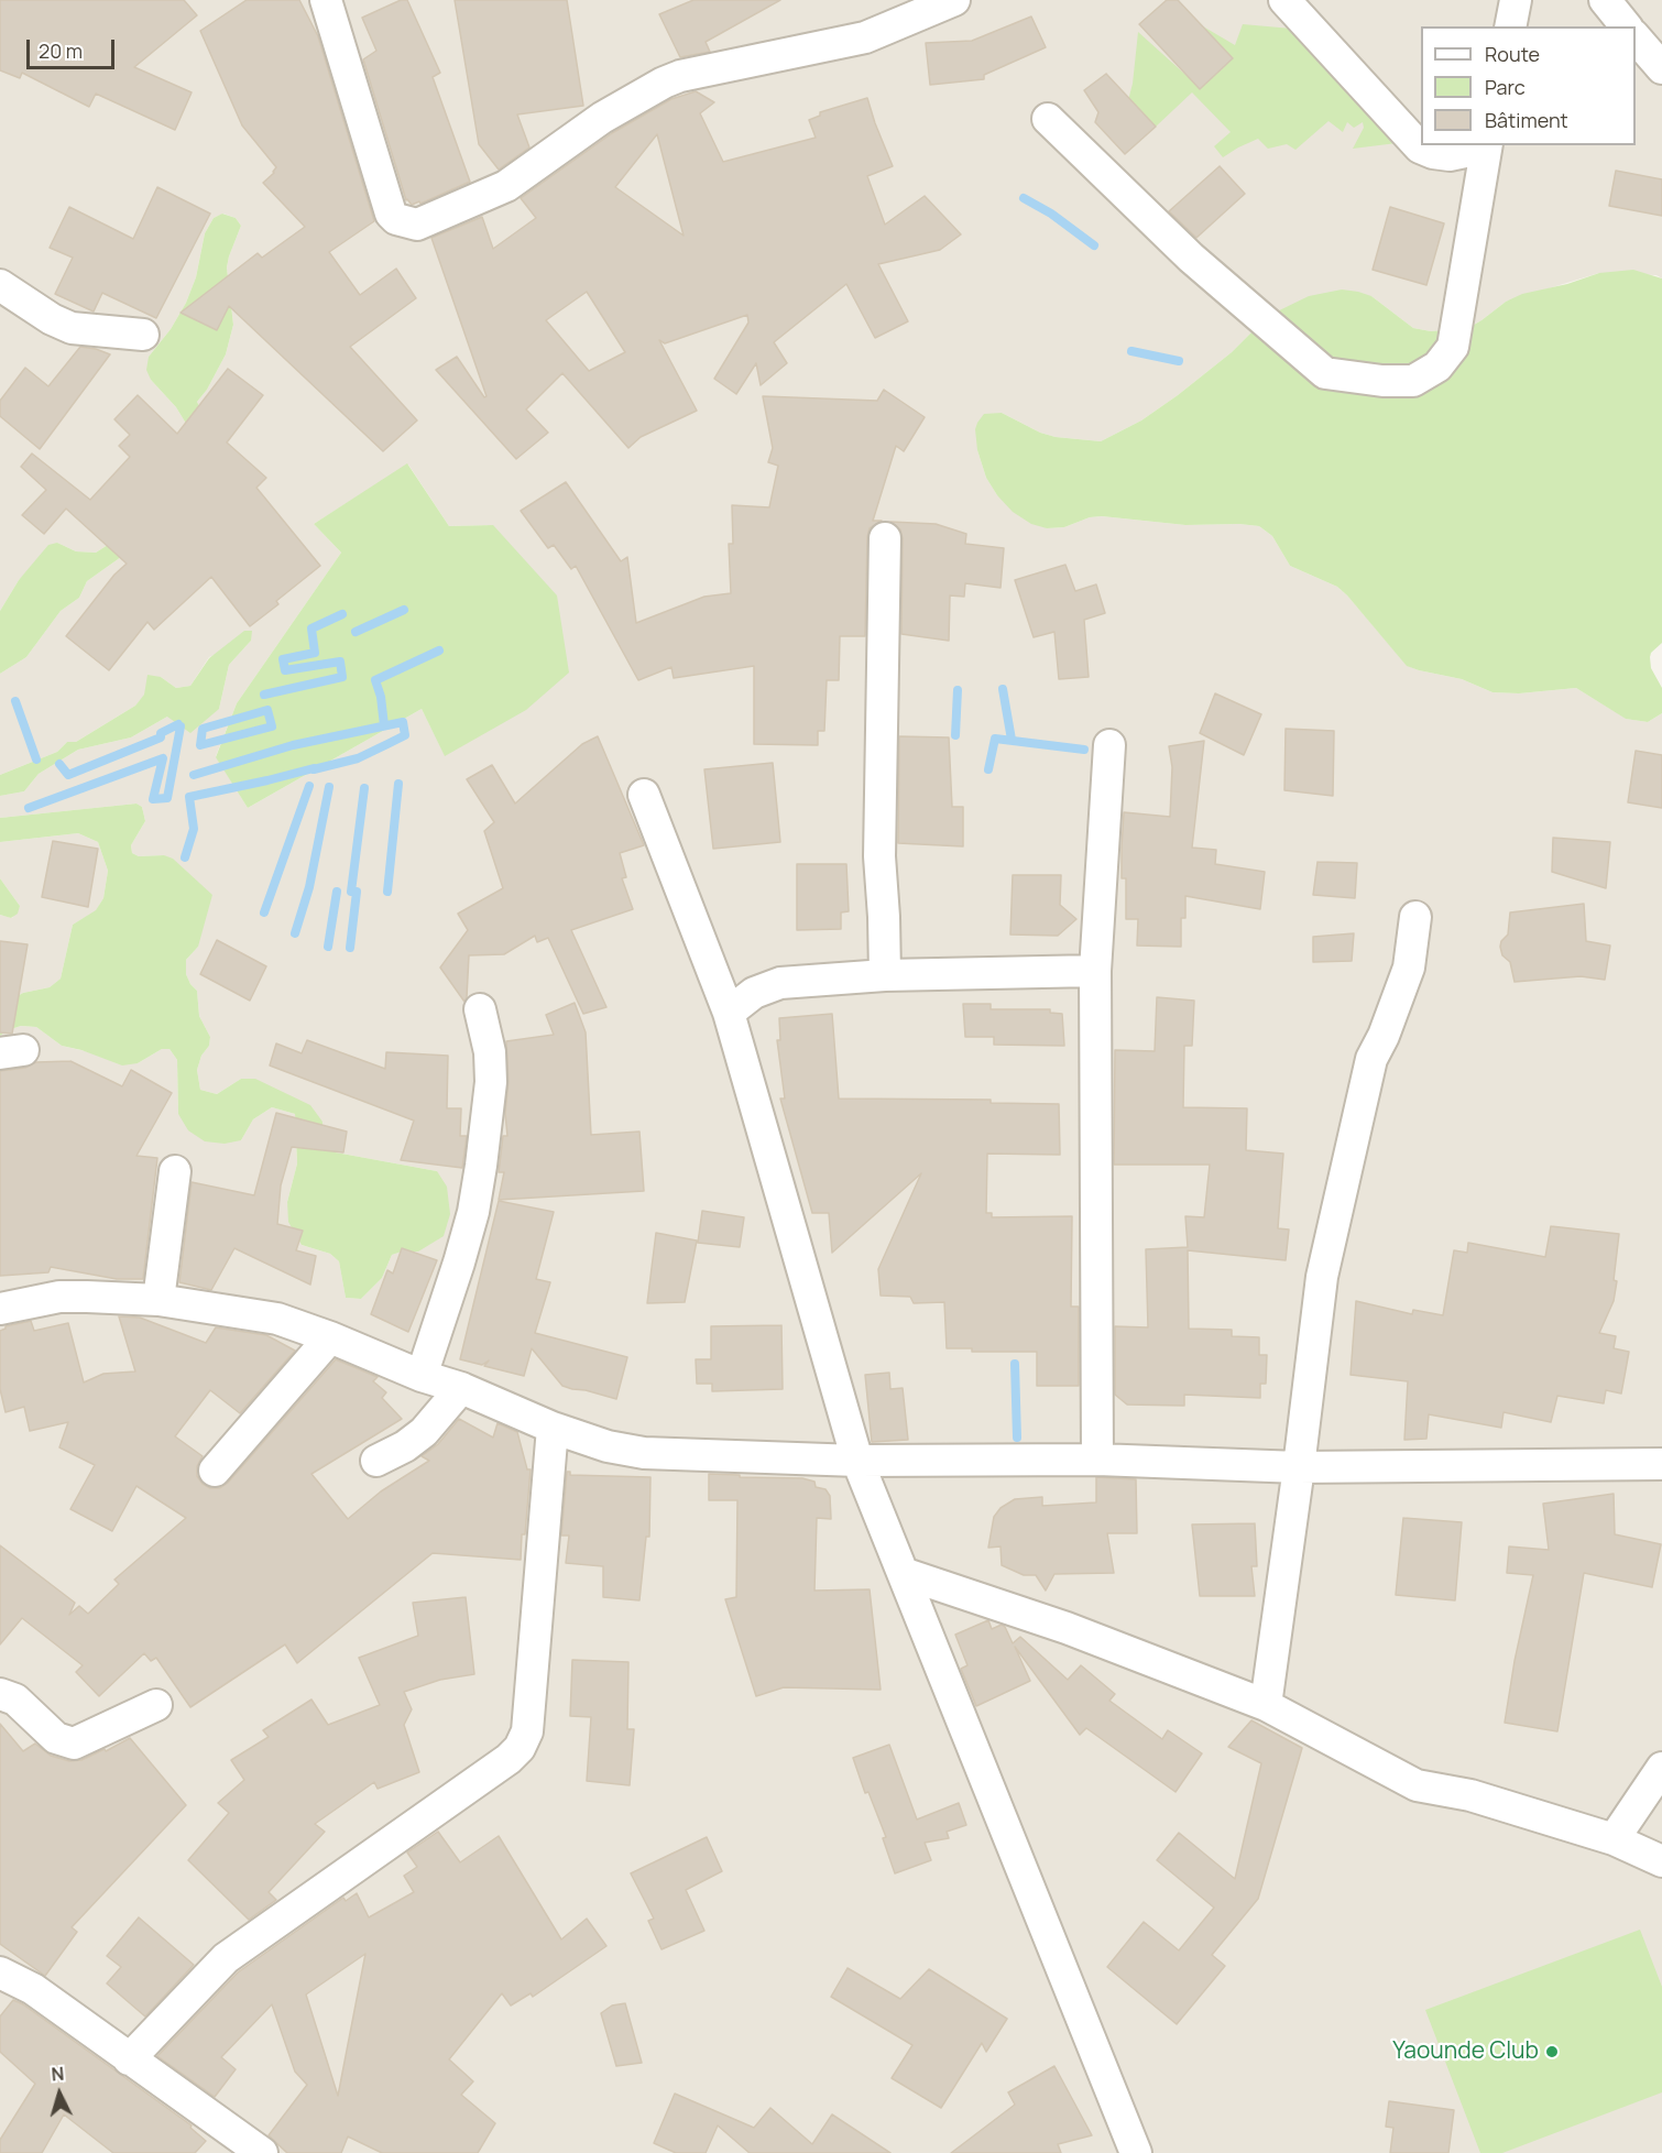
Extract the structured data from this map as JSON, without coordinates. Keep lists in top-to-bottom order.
{
  "places": ["Yaounde Club"],
  "legend": ["Route", "Parc", "Bâtiment"],
  "scale_bar": "20 m",
  "north": "top"
}
